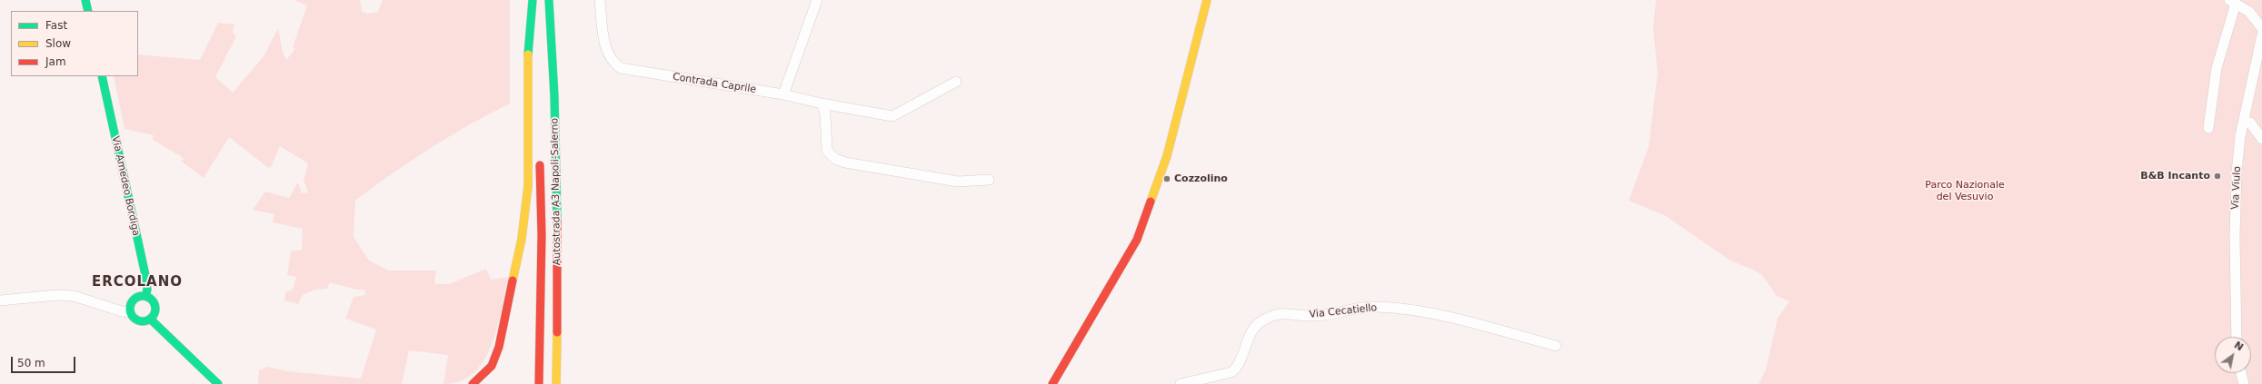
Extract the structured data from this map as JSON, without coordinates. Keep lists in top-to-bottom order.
{
  "streets": {
    "main road": ["Via Amedeo Bordiga", "Autostrada A3 Napoli-Salerno"],
    "street": ["Contrada Caprile", "Via Viulo", "Via Cecatiello"]
  },
  "districts": ["ERCOLANO"],
  "parks": ["Parco Nazionale del Vesuvio"],
  "places": ["B&B Incanto", "Cozzolino"],
  "legend": ["Fast", "Slow", "Jam"],
  "scale_bar": "50 m",
  "north": "top right"
}
